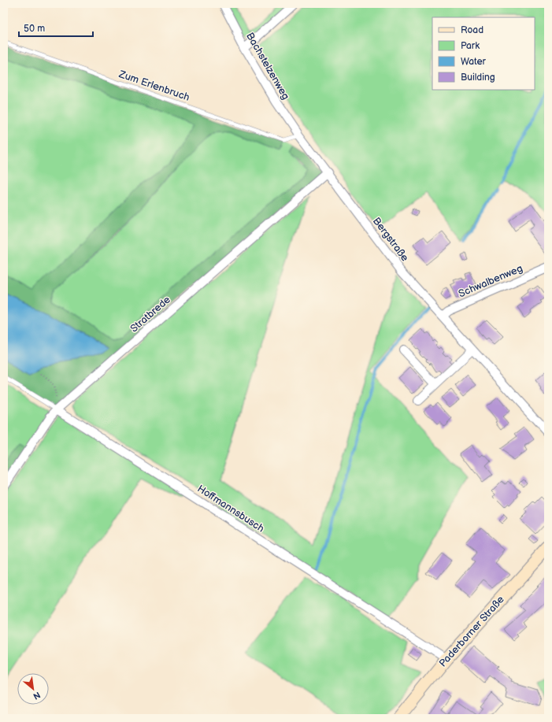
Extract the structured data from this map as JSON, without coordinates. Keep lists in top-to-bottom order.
{
  "streets": {
    "main road": ["Paderborner Straße"],
    "street": [
      "Bachstelzenweg",
      "Bergstraße",
      "Schwalbenweg",
      "Stratbrede",
      "Hoffmannsbusch"
    ],
    "lane": ["Zum Erlenbruch"]
  },
  "crossings": [
    ["Bachstelzenweg", "Zum Erlenbruch"],
    ["Bachstelzenweg", "Bergstraße"],
    ["Zum Erlenbruch", "Bergstraße"],
    ["Bergstraße", "Schwalbenweg"],
    ["Bergstraße", "Stratbrede"],
    ["Stratbrede", "Hoffmannsbusch"],
    ["Hoffmannsbusch", "Paderborner Straße"]
  ],
  "legend": [
    "Road",
    "Park",
    "Water",
    "Building"
  ],
  "scale_bar": "50 m",
  "north": "bottom right"
}
